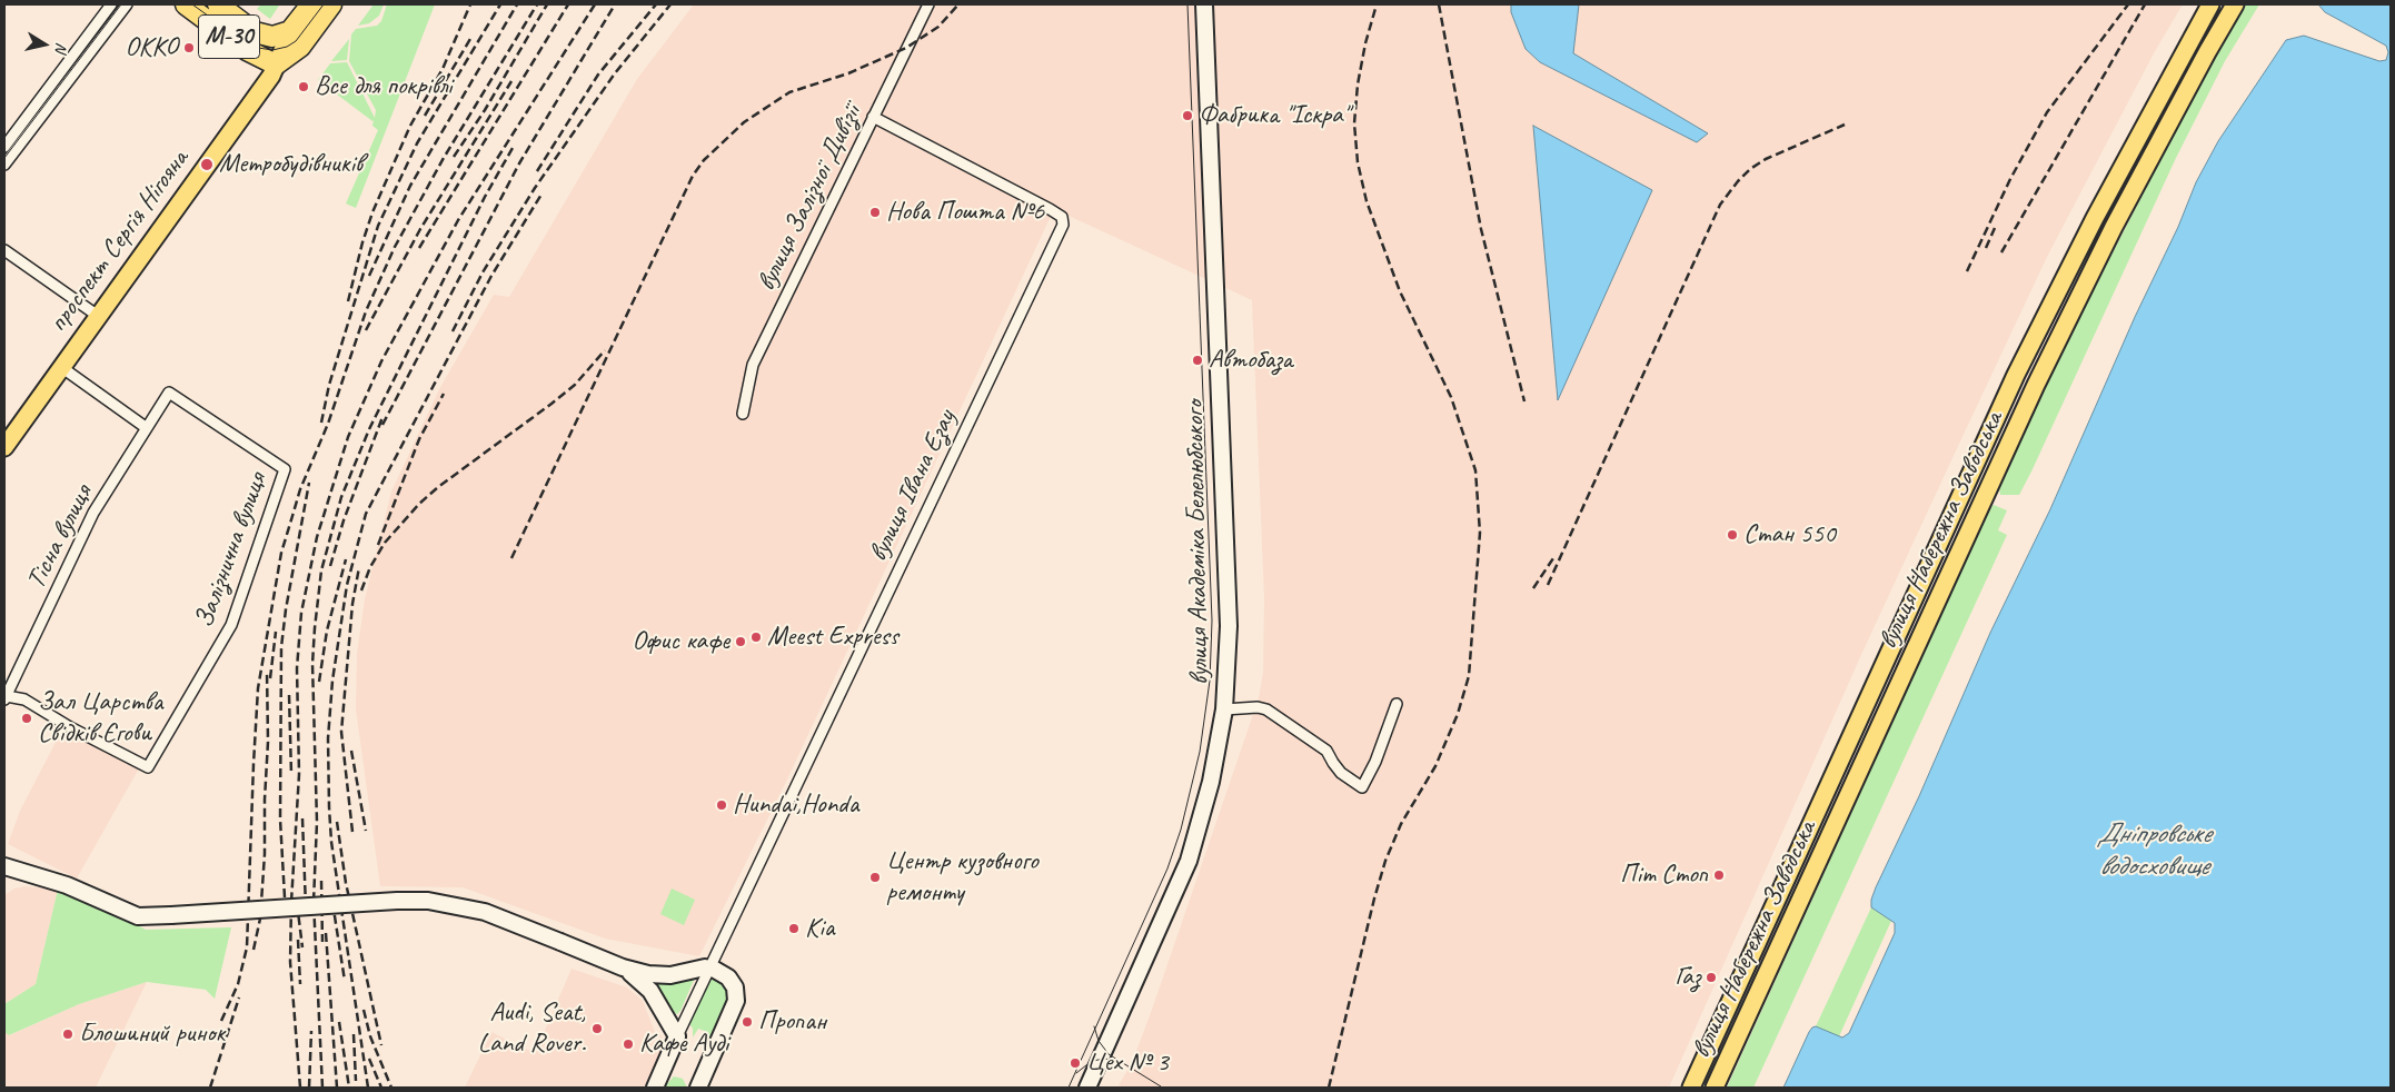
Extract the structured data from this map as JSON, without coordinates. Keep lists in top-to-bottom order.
{
  "streets": {
    "highway": ["М-30", "проспект Сергія Нігояна"],
    "main road": ["вулиця Набережна Заводська"],
    "street": [
      "вулиця Залізної Дивізії",
      "вулиця Івана Езау",
      "Тісна вулиця",
      "вулиця Академіка Белелюбського",
      "Залізнична вулиця"
    ]
  },
  "crossings": [
    ["М-30", "проспект Сергія Нігояна"],
    ["вулиця Залізної Дивізії", "вулиця Івана Езау"],
    ["Тісна вулиця", "Залізнична вулиця"]
  ],
  "water": ["Дніпровське водосховище"],
  "places": [
    "OKKO",
    "Все для покрівлі",
    "Фабрика \"Іскра\"",
    "Метробудівників",
    "Нова Пошта №6",
    "Автобаза",
    "Стан 550",
    "Meest Express",
    "Офис кафе",
    "Зал Царства Свідків Єгови",
    "Hundai,Honda",
    "Піт Стоп",
    "Центр кузовного ремонту",
    "Kia",
    "Газ",
    "Пропан",
    "Audi, Seat, Land Rover.",
    "Блошиний ринок",
    "Кафе Ауді",
    "Цех № 3"
  ],
  "north": "right"
}
